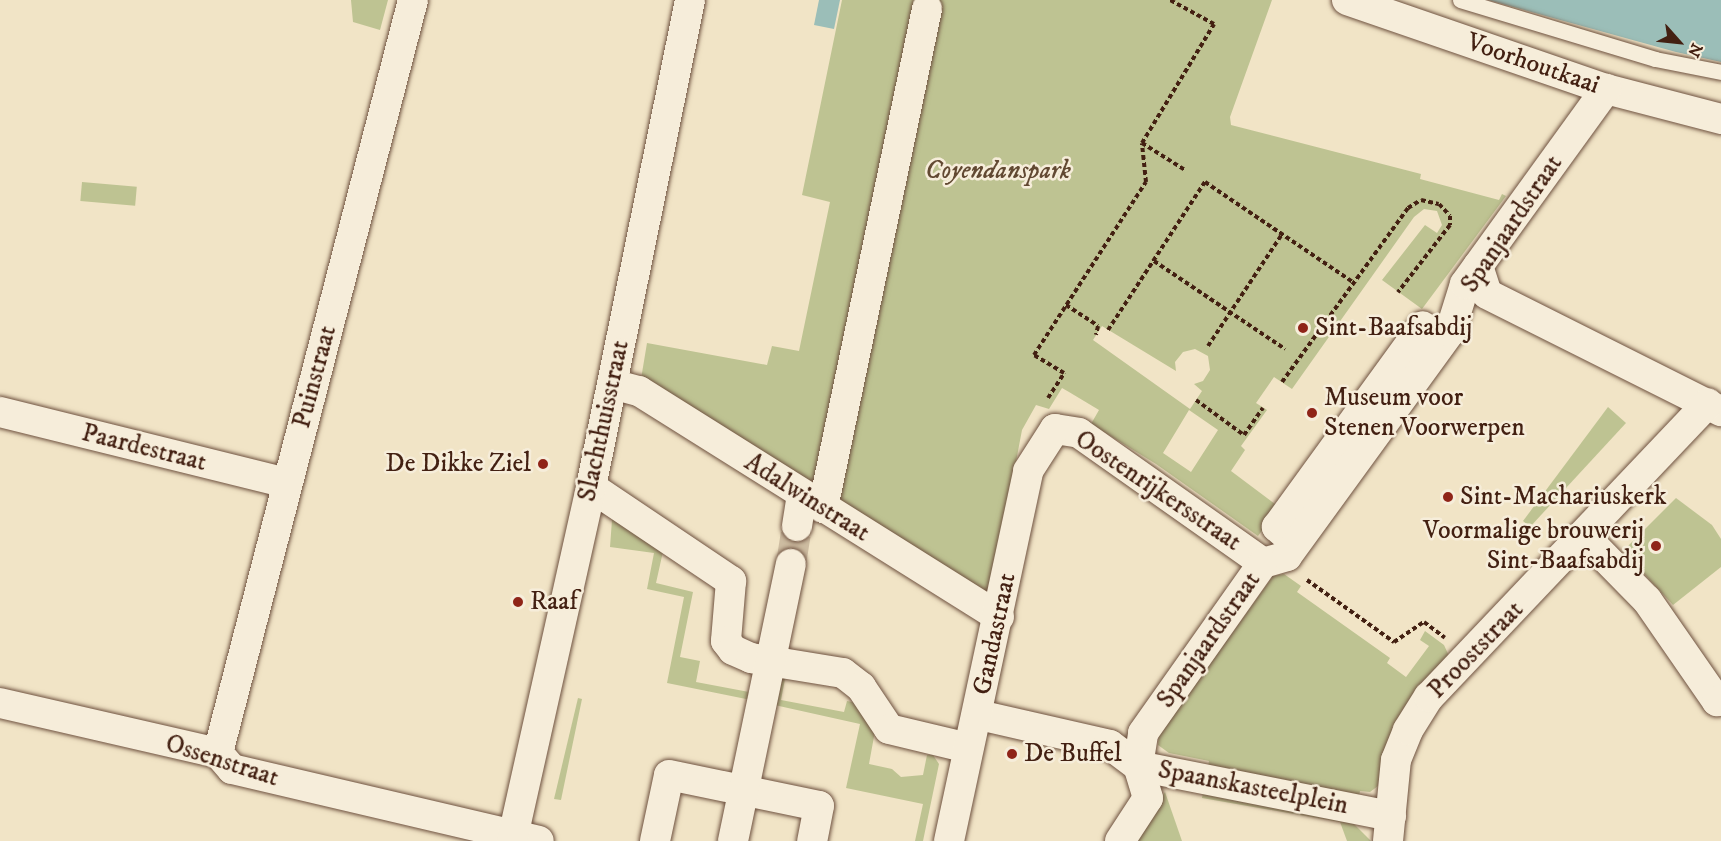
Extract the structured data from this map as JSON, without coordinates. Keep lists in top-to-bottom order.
{
  "streets": {
    "street": [
      "Voorhoutkaai",
      "Spanjaardstraat",
      "Puinstraat",
      "Slachthuisstraat",
      "Paardestraat",
      "Oostenrijkersstraat",
      "Adalwinstraat",
      "Gandastraat",
      "Prooststraat",
      "Ossenstraat",
      "Spaanskasteelplein"
    ]
  },
  "crossings": [
    ["Voorhoutkaai", "Spanjaardstraat"],
    ["Spanjaardstraat", "Oostenrijkersstraat"],
    ["Spanjaardstraat", "Spaanskasteelplein"],
    ["Puinstraat", "Paardestraat"],
    ["Puinstraat", "Ossenstraat"],
    ["Slachthuisstraat", "Adalwinstraat"],
    ["Slachthuisstraat", "Ossenstraat"],
    ["Oostenrijkersstraat", "Gandastraat"],
    ["Adalwinstraat", "Gandastraat"],
    ["Prooststraat", "Spaanskasteelplein"]
  ],
  "parks": ["Coyendanspark"],
  "places": [
    "Sint-Baafsabdij",
    "Museum voor Stenen Voorwerpen",
    "De Dikke Ziel",
    "Sint-Machariuskerk",
    "Voormalige brouwerij Sint-Baafsabdij",
    "Raaf",
    "De Buffel"
  ],
  "north": "bottom right"
}
